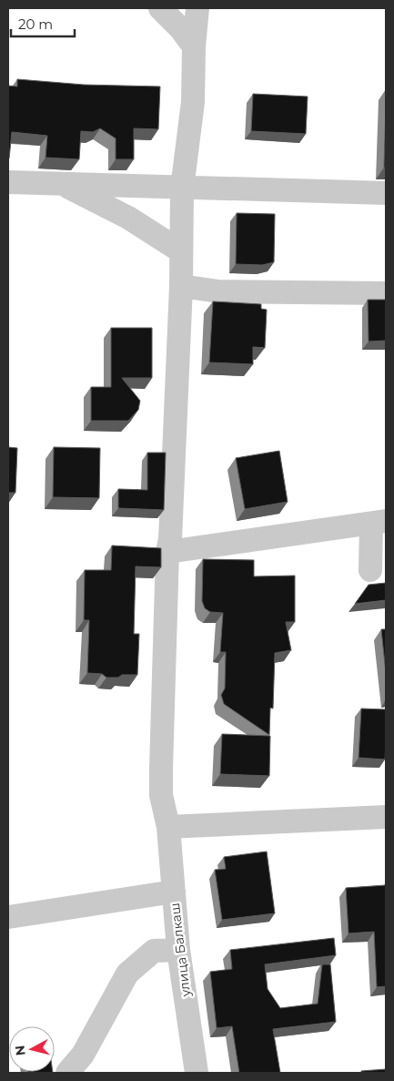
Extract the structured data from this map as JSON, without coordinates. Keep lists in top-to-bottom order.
{
  "streets": {
    "street": ["улица Балкаш"]
  },
  "scale_bar": "20 m",
  "north": "left"
}
